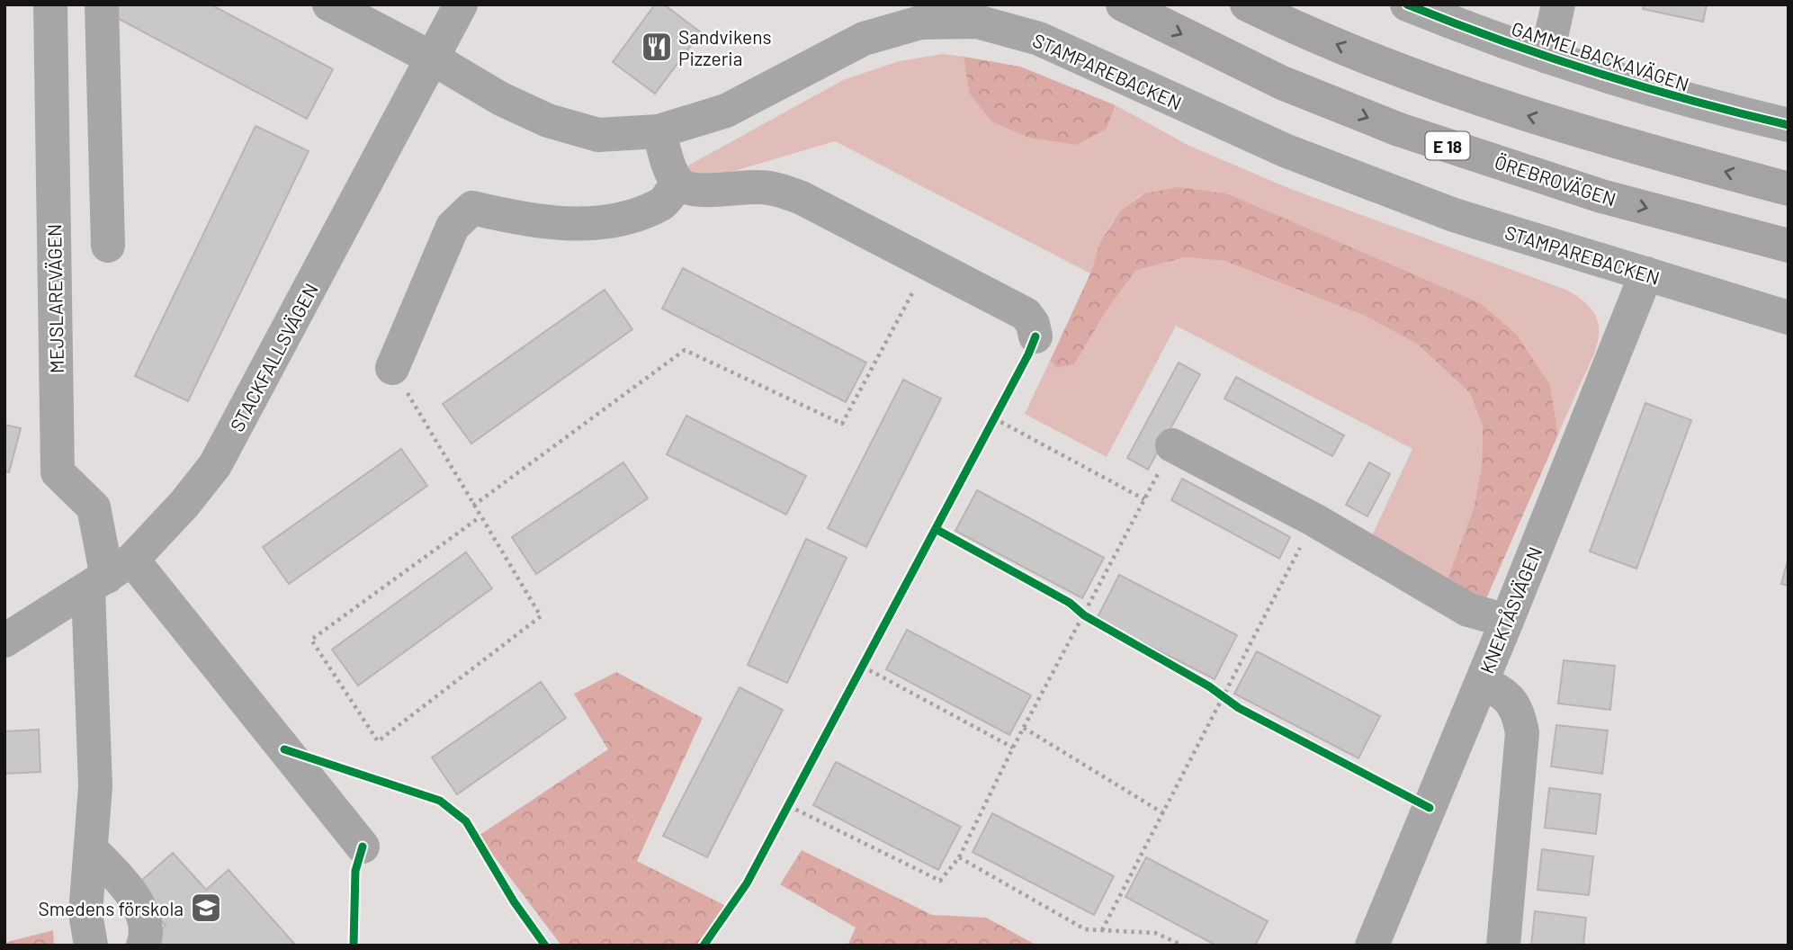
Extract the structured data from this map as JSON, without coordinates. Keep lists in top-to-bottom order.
{
  "streets": {
    "highway": ["E 18", "ÖREBROVÄGEN"],
    "street": [
      "GAMMELBACKAVÄGEN",
      "STAMPAREBACKEN",
      "MEJSLAREVÄGEN",
      "STACKFALLSVÄGEN",
      "KNEKTÅSVÄGEN"
    ]
  },
  "crossings": [
    ["STAMPAREBACKEN", "STACKFALLSVÄGEN"],
    ["STAMPAREBACKEN", "KNEKTÅSVÄGEN"],
    ["MEJSLAREVÄGEN", "STACKFALLSVÄGEN"]
  ],
  "places": {
    "restaurant": ["Sandvikens Pizzeria"],
    "school or university": ["Smedens förskola"]
  }
}
